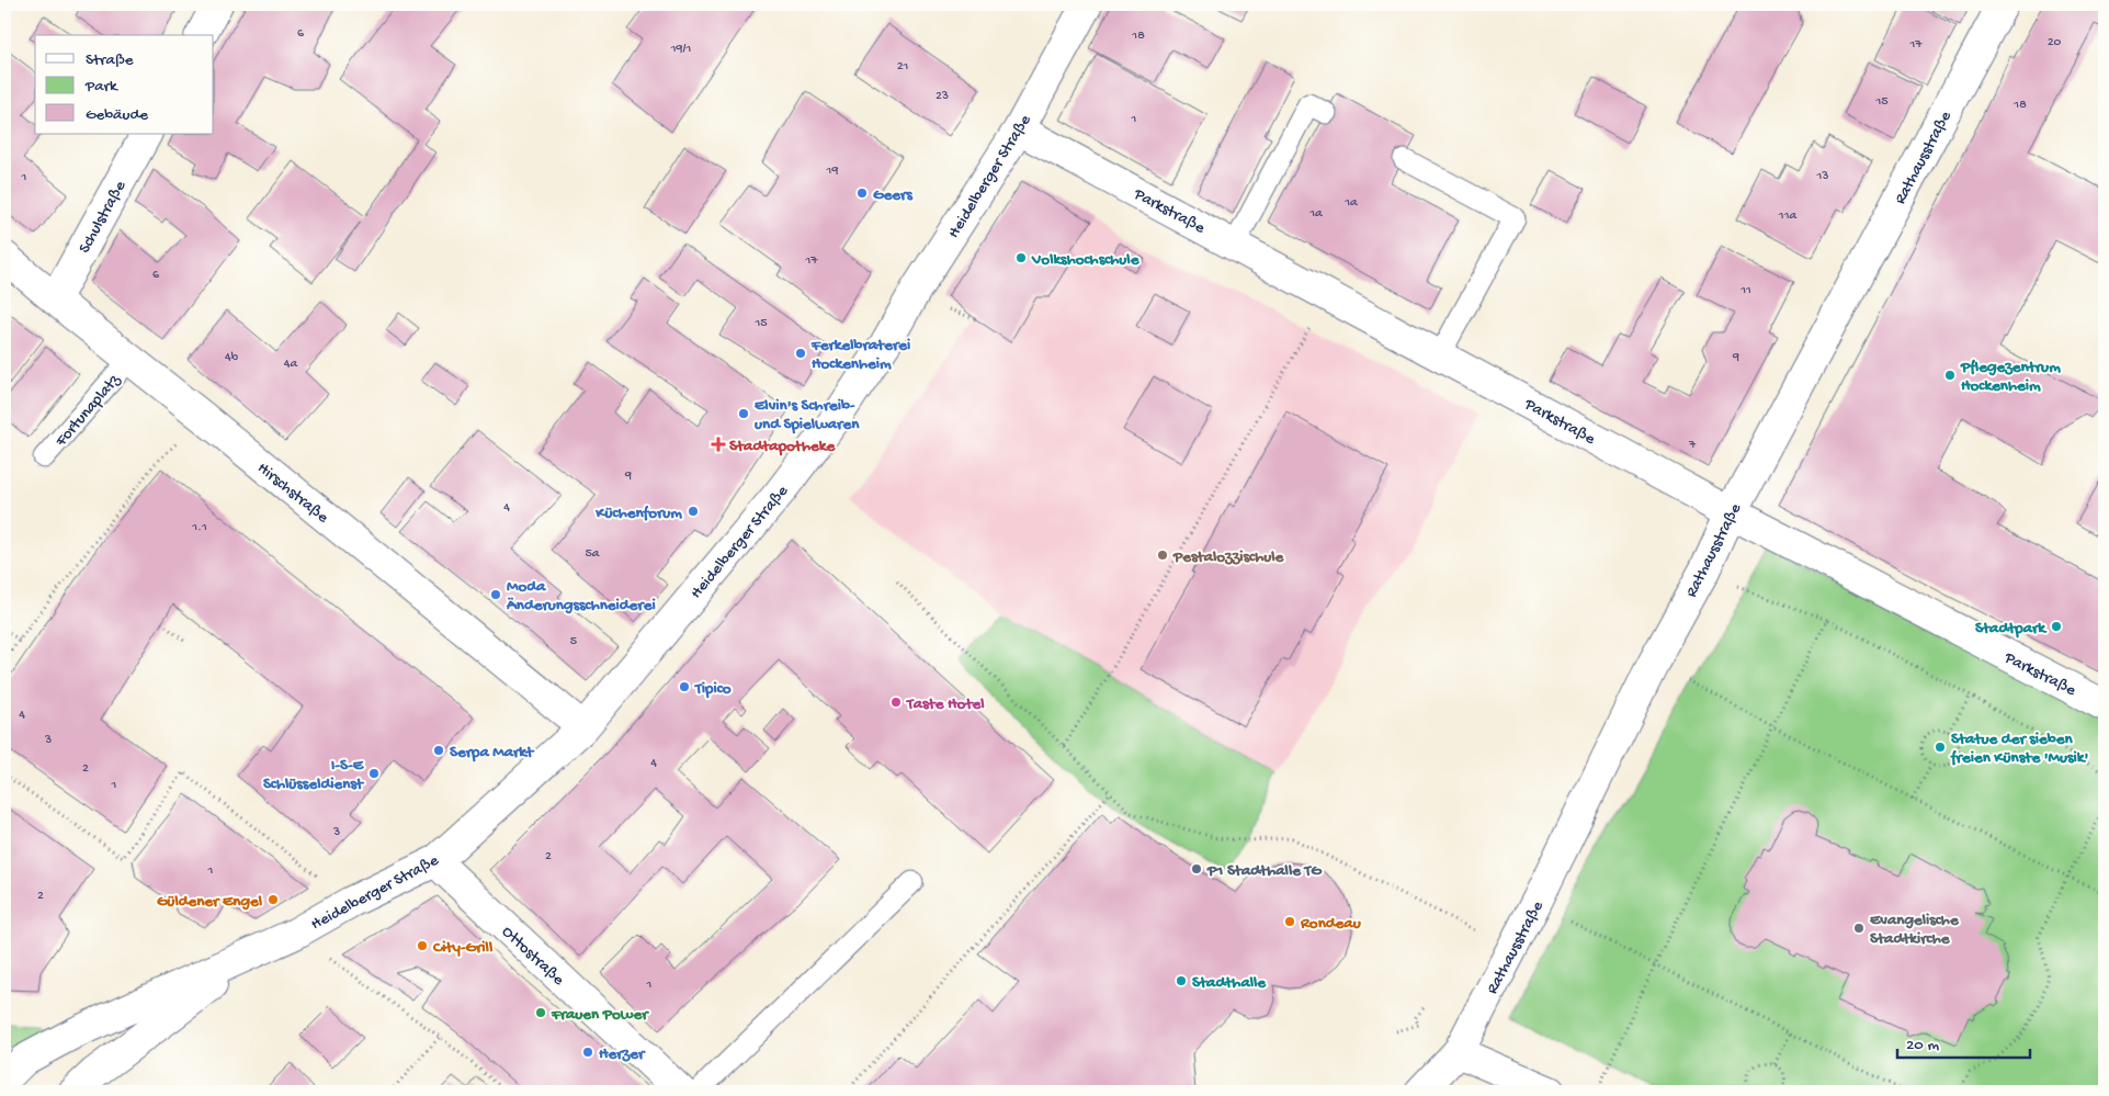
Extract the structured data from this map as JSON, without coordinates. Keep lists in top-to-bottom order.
{
  "streets": {
    "street": [
      "Rathausstraße",
      "Heidelberger Straße",
      "Parkstraße",
      "Schulstraße",
      "Hirschstraße",
      "Ottostraße"
    ],
    "lane": ["Fortunaplatz"]
  },
  "crossings": [
    ["Rathausstraße", "Parkstraße"],
    ["Heidelberger Straße", "Parkstraße"],
    ["Heidelberger Straße", "Hirschstraße"],
    ["Heidelberger Straße", "Ottostraße"],
    ["Schulstraße", "Hirschstraße"],
    ["Fortunaplatz", "Hirschstraße"]
  ],
  "places": {
    "other": [
      "Geers",
      "Volkshochschule",
      "Ferkelbraterei Hockenheim",
      "Pflegezentrum Hockenheim",
      "Elvin's Schreib- und Spielwaren",
      "Küchenforum",
      "Pestalozzischule",
      "Moda Änderungsschneiderei",
      "Stadtpark",
      "Tipico",
      "Taste Hotel",
      "Statue der sieben freien Künste 'Musik'",
      "Serpa Markt",
      "I-S-E Schlüsseldienst",
      "P1 Stadthalle TG",
      "Güldener Engel",
      "Rondeau",
      "Evangelische Stadtkirche",
      "City-Grill",
      "Stadthalle",
      "Frauen Power",
      "Herzer"
    ],
    "health": ["Stadtapotheke"]
  },
  "house_numbers": [
    "6",
    "18",
    "20",
    "17",
    "19/1",
    "21",
    "23",
    "15",
    "18",
    "1",
    "19",
    "13",
    "1",
    "1a",
    "1a",
    "11a",
    "17",
    "6",
    "11",
    "15",
    "4b",
    "9",
    "4a",
    "7",
    "9",
    "4",
    "1.1",
    "5a",
    "5",
    "4",
    "3",
    "4",
    "2",
    "1",
    "3",
    "2",
    "1",
    "2",
    "1"
  ],
  "legend": ["Straße", "Park", "Gebäude"],
  "scale_bar": "20 m"
}
